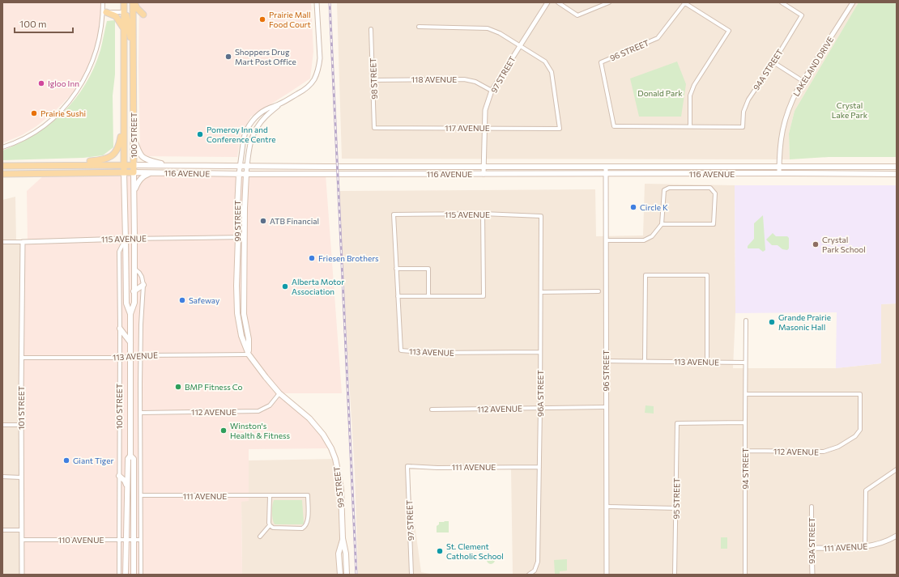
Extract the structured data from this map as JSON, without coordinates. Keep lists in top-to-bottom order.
{
  "streets": {
    "main road": ["100 STREET", "116 AVENUE", "99 STREET"],
    "street": [
      "96 STREET",
      "LAKELAND DRIVE",
      "94A STREET",
      "97 STREET",
      "98 STREET",
      "118 AVENUE",
      "117 AVENUE",
      "115 AVENUE",
      "113 AVENUE",
      "96A STREET",
      "101 STREET",
      "112 AVENUE",
      "111 AVENUE",
      "94 STREET",
      "95 STREET",
      "110 AVENUE",
      "93A STREET"
    ]
  },
  "crossings": [
    ["96 STREET", "94A STREET"],
    ["96 STREET", "116 AVENUE"],
    ["96 STREET", "113 AVENUE"],
    ["96 STREET", "112 AVENUE"],
    ["LAKELAND DRIVE", "116 AVENUE"],
    ["97 STREET", "118 AVENUE"],
    ["97 STREET", "117 AVENUE"],
    ["97 STREET", "116 AVENUE"],
    ["97 STREET", "111 AVENUE"],
    ["98 STREET", "118 AVENUE"],
    ["98 STREET", "117 AVENUE"],
    ["100 STREET", "116 AVENUE"],
    ["100 STREET", "115 AVENUE"],
    ["100 STREET", "113 AVENUE"],
    ["100 STREET", "110 AVENUE"],
    ["116 AVENUE", "99 STREET"],
    ["115 AVENUE", "99 STREET"],
    ["115 AVENUE", "96A STREET"],
    ["115 AVENUE", "101 STREET"],
    ["99 STREET", "113 AVENUE"],
    ["99 STREET", "112 AVENUE"],
    ["113 AVENUE", "96A STREET"],
    ["113 AVENUE", "101 STREET"],
    ["113 AVENUE", "94 STREET"],
    ["96A STREET", "112 AVENUE"],
    ["96A STREET", "111 AVENUE"],
    ["101 STREET", "110 AVENUE"],
    ["112 AVENUE", "94 STREET"],
    ["111 AVENUE", "93A STREET"],
    ["94 STREET", "95 STREET"]
  ],
  "parks": ["Donald Park", "Crystal Lake Park"],
  "places": [
    "Prairie Mall Food Court",
    "Shoppers Drug Mart Post Office",
    "Igloo Inn",
    "Prairie Sushi",
    "Pomeroy Inn and Conference Centre",
    "Circle K",
    "ATB Financial",
    "Crystal Park School",
    "Friesen Brothers",
    "Alberta Motor Association",
    "Safeway",
    "Grande Prairie Masonic Hall",
    "BMP Fitness Co",
    "Winston's Health & Fitness",
    "Giant Tiger",
    "St. Clement Catholic School"
  ],
  "scale_bar": "100 m"
}
